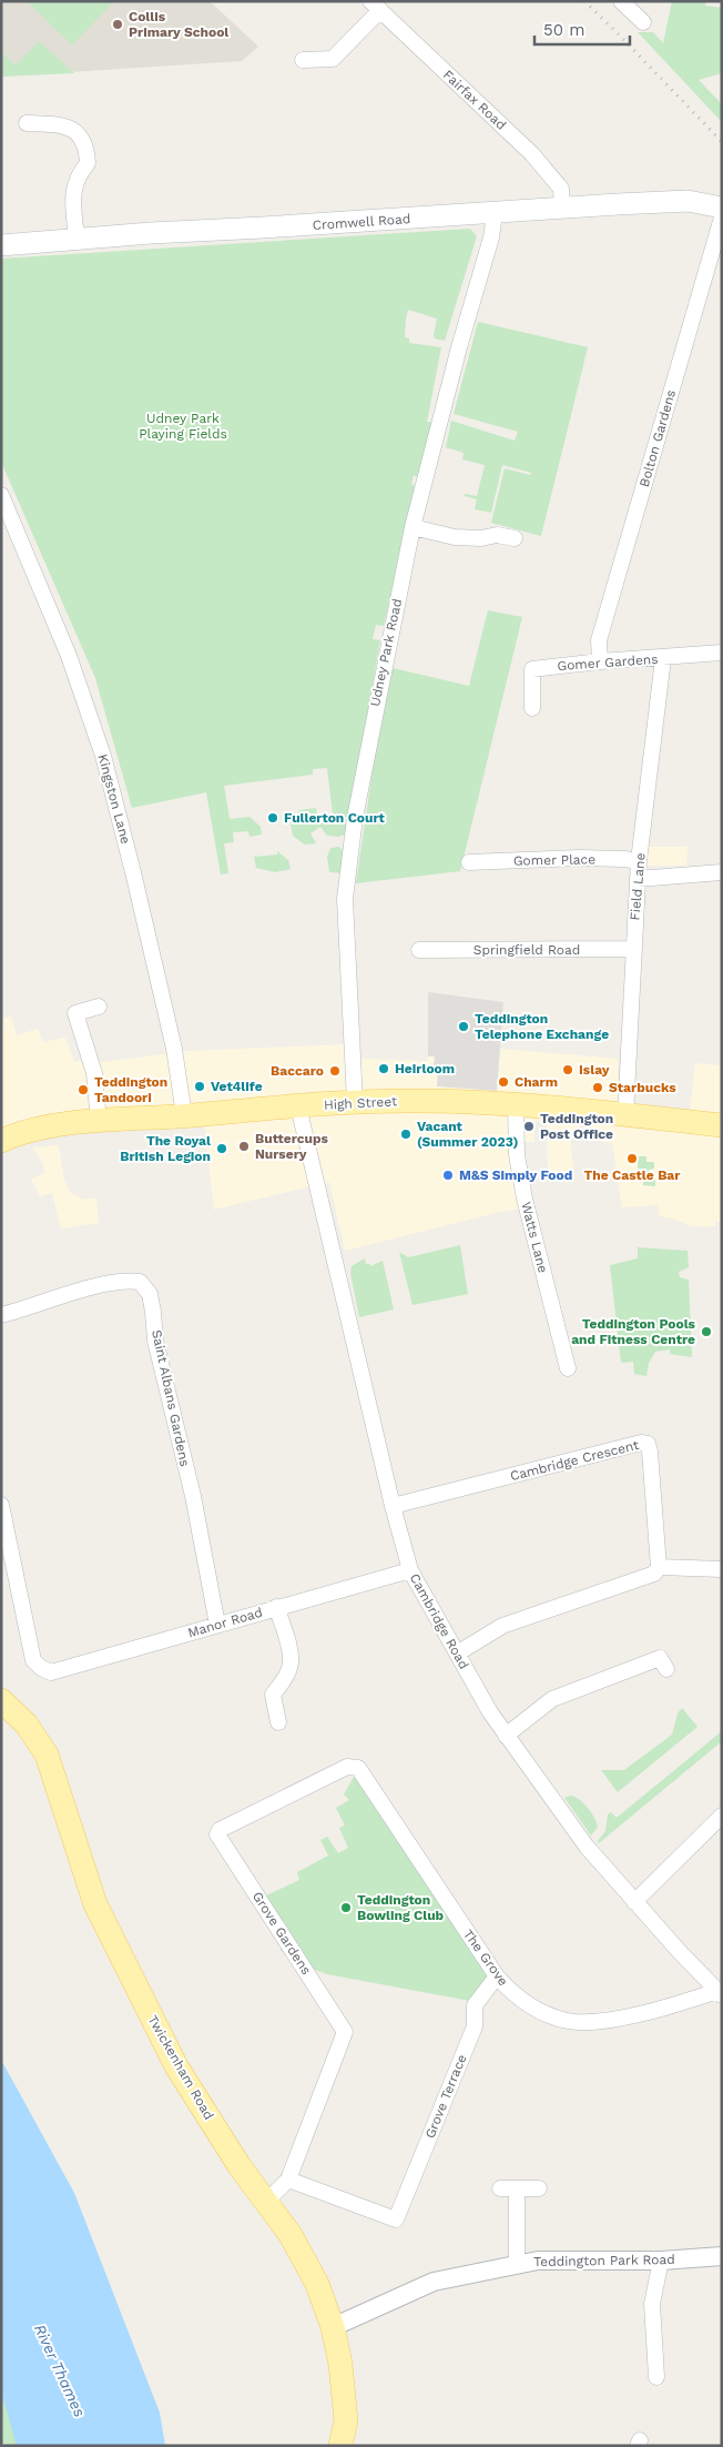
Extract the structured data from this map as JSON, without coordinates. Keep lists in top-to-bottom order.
{
  "streets": {
    "main road": ["Cromwell Road", "High Street", "Twickenham Road"],
    "street": [
      "Fairfax Road",
      "Bolton Gardens",
      "Udney Park Road",
      "Gomer Gardens",
      "Kingston Lane",
      "Gomer Place",
      "Field Lane",
      "Springfield Road",
      "Watts Lane",
      "Saint Albans Gardens",
      "Cambridge Crescent",
      "Cambridge Road",
      "Manor Road",
      "Grove Gardens",
      "The Grove",
      "Grove Terrace",
      "Teddington Park Road"
    ]
  },
  "crossings": [
    ["Fairfax Road", "Cromwell Road"],
    ["Cromwell Road", "Udney Park Road"],
    ["Bolton Gardens", "Gomer Gardens"],
    ["Udney Park Road", "High Street"],
    ["Gomer Gardens", "Field Lane"],
    ["Kingston Lane", "High Street"],
    ["Gomer Place", "Field Lane"],
    ["Field Lane", "Springfield Road"],
    ["Field Lane", "High Street"],
    ["High Street", "Watts Lane"],
    ["High Street", "Cambridge Road"],
    ["Saint Albans Gardens", "Manor Road"],
    ["Cambridge Crescent", "Cambridge Road"],
    ["Cambridge Road", "Manor Road"],
    ["Cambridge Road", "The Grove"],
    ["Grove Gardens", "The Grove"],
    ["Grove Gardens", "Twickenham Road"],
    ["Grove Gardens", "Grove Terrace"],
    ["The Grove", "Grove Terrace"],
    ["Twickenham Road", "Teddington Park Road"]
  ],
  "water": ["River Thames"],
  "parks": ["Udney Park Playing Fields"],
  "places": [
    "Collis Primary School",
    "Fullerton Court",
    "Teddington Telephone Exchange",
    "Heirloom",
    "Islay",
    "Baccaro",
    "Charm",
    "Vet4life",
    "Starbucks",
    "Teddington Tandoori",
    "Teddington Post Office",
    "Vacant (Summer 2023)",
    "Buttercups Nursery",
    "The Royal British Legion",
    "The Castle Bar",
    "M&S Simply Food",
    "Teddington Pools and Fitness Centre",
    "Teddington Bowling Club"
  ],
  "scale_bar": "50 m"
}
